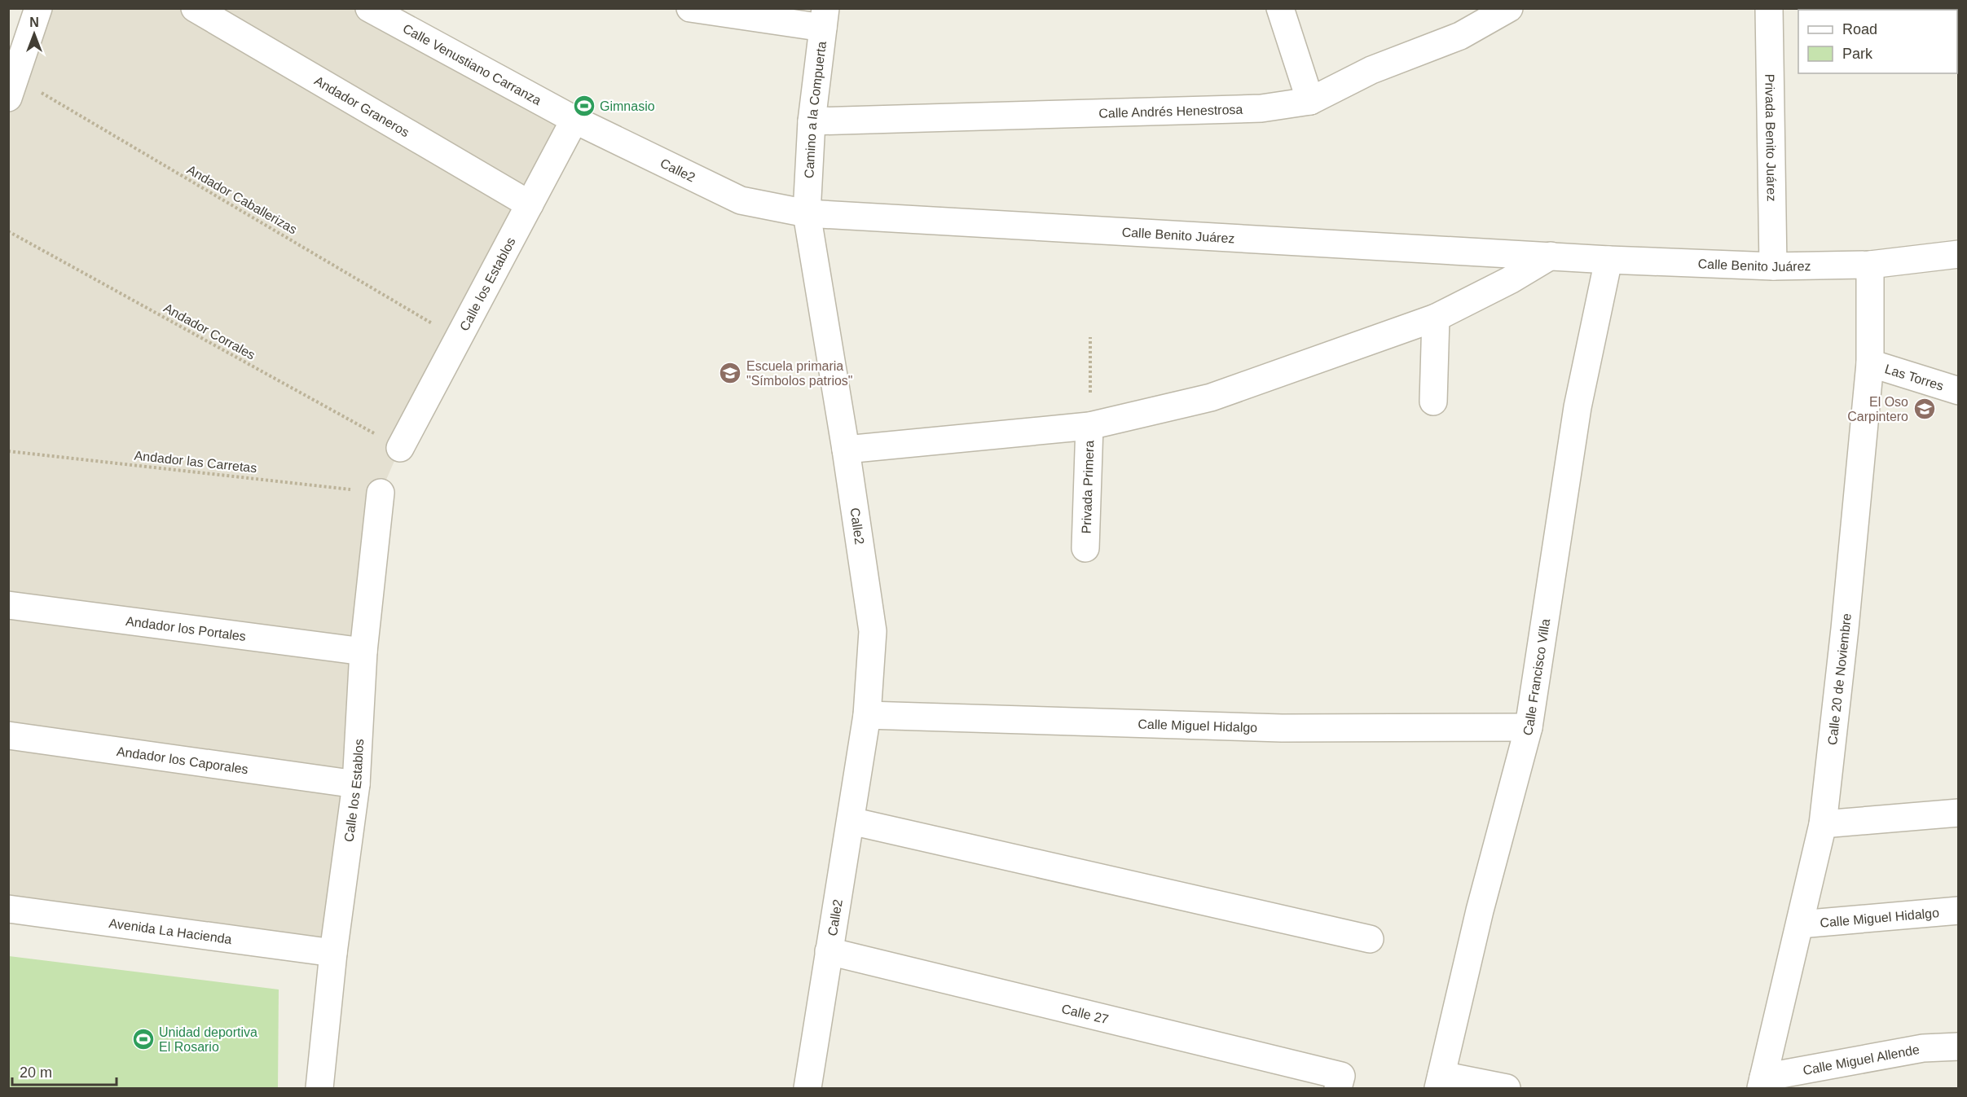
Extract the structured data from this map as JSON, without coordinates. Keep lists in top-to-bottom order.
{
  "streets": {
    "street": [
      "Calle Venustiano Carranza",
      "Andador Graneros",
      "Camino a la Compuerta",
      "Calle Andrés Henestrosa",
      "Privada Benito Juárez",
      "Calle2",
      "Calle Benito Juárez",
      "Calle los Establos",
      "Las Torres",
      "Privada Primera",
      "Andador los Portales",
      "Calle Francisco Villa",
      "Calle 20 de Noviembre",
      "Calle Miguel Hidalgo",
      "Andador los Caporales",
      "Avenida La Hacienda",
      "Calle 27",
      "Calle Miguel Allende"
    ],
    "path": ["Andador Caballerizas", "Andador Corrales", "Andador las Carretas"]
  },
  "crossings": [
    ["Calle Venustiano Carranza", "Calle2"],
    ["Calle Venustiano Carranza", "Calle los Establos"],
    ["Andador Graneros", "Calle los Establos"],
    ["Camino a la Compuerta", "Calle Andrés Henestrosa"],
    ["Camino a la Compuerta", "Calle2"],
    ["Camino a la Compuerta", "Calle Benito Juárez"],
    ["Privada Benito Juárez", "Calle Benito Juárez"],
    ["Calle2", "Calle Benito Juárez"],
    ["Calle2", "Calle los Establos"],
    ["Calle2", "Calle Miguel Hidalgo"],
    ["Calle2", "Calle 27"],
    ["Andador Caballerizas", "Calle los Establos"],
    ["Calle Benito Juárez", "Calle Francisco Villa"],
    ["Calle Benito Juárez", "Calle 20 de Noviembre"],
    ["Calle los Establos", "Andador Corrales"],
    ["Calle los Establos", "Andador las Carretas"],
    ["Calle los Establos", "Andador los Portales"],
    ["Calle los Establos", "Andador los Caporales"],
    ["Calle los Establos", "Avenida La Hacienda"],
    ["Las Torres", "Calle 20 de Noviembre"],
    ["Calle Francisco Villa", "Calle Miguel Hidalgo"],
    ["Calle 20 de Noviembre", "Calle Miguel Hidalgo"],
    ["Calle 20 de Noviembre", "Calle Miguel Allende"]
  ],
  "places": {
    "sports": ["Gimnasio", "Unidad deportiva El Rosario"],
    "school or university": ["Escuela primaria \"Símbolos patrios\"", "El Oso Carpintero"]
  },
  "legend": ["Road", "Park"],
  "scale_bar": "20 m",
  "north": "top"
}
